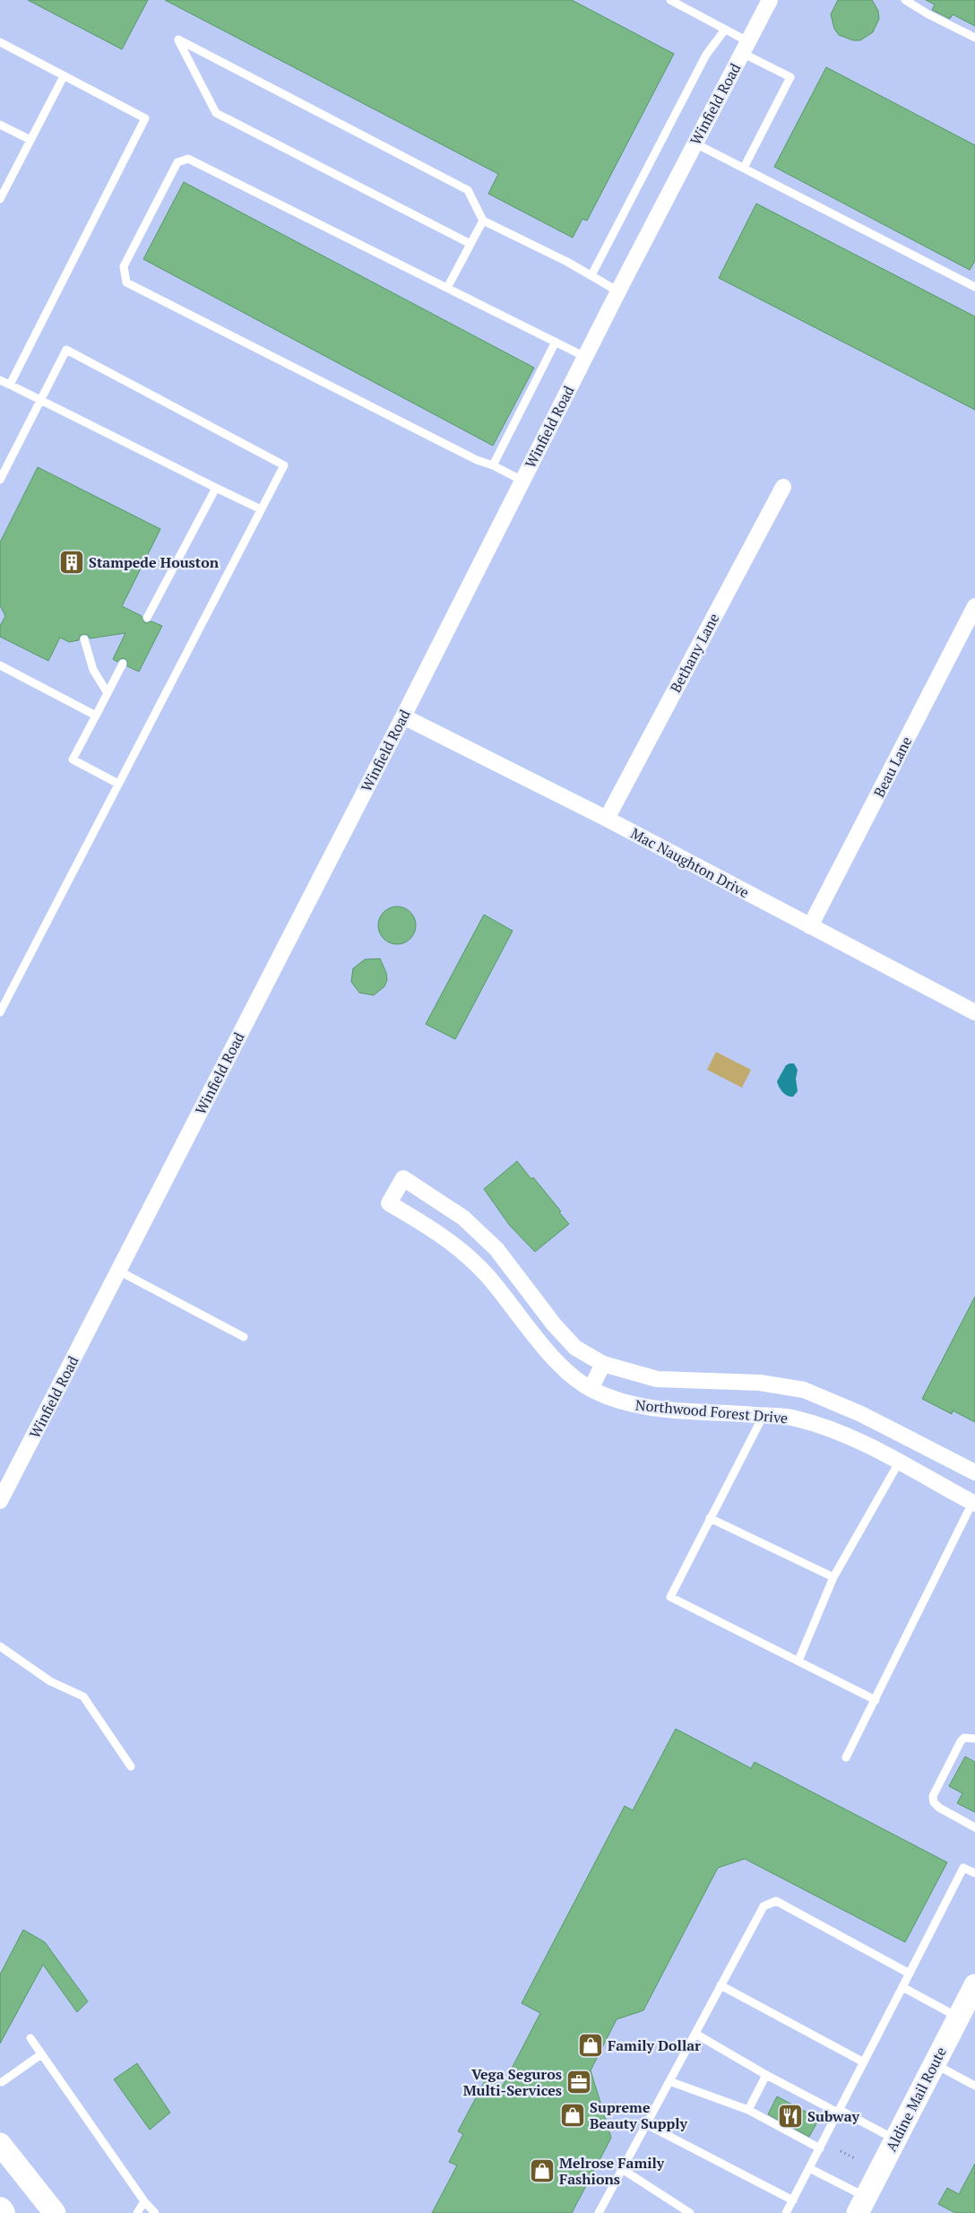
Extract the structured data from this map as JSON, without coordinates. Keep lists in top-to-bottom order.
{
  "streets": {
    "main road": ["Aldine Mail Route"],
    "street": [
      "Winfield Road",
      "Bethany Lane",
      "Beau Lane",
      "Mac Naughton Drive",
      "Northwood Forest Drive"
    ]
  },
  "crossings": [
    ["Winfield Road", "Mac Naughton Drive"],
    ["Bethany Lane", "Mac Naughton Drive"],
    ["Beau Lane", "Mac Naughton Drive"]
  ],
  "places": {
    "building": ["Stampede Houston"],
    "shop": ["Family Dollar", "Supreme Beauty Supply", "Melrose Family Fashions"],
    "office": ["Vega Seguros Multi-Services"],
    "restaurant": ["Subway"]
  }
}
